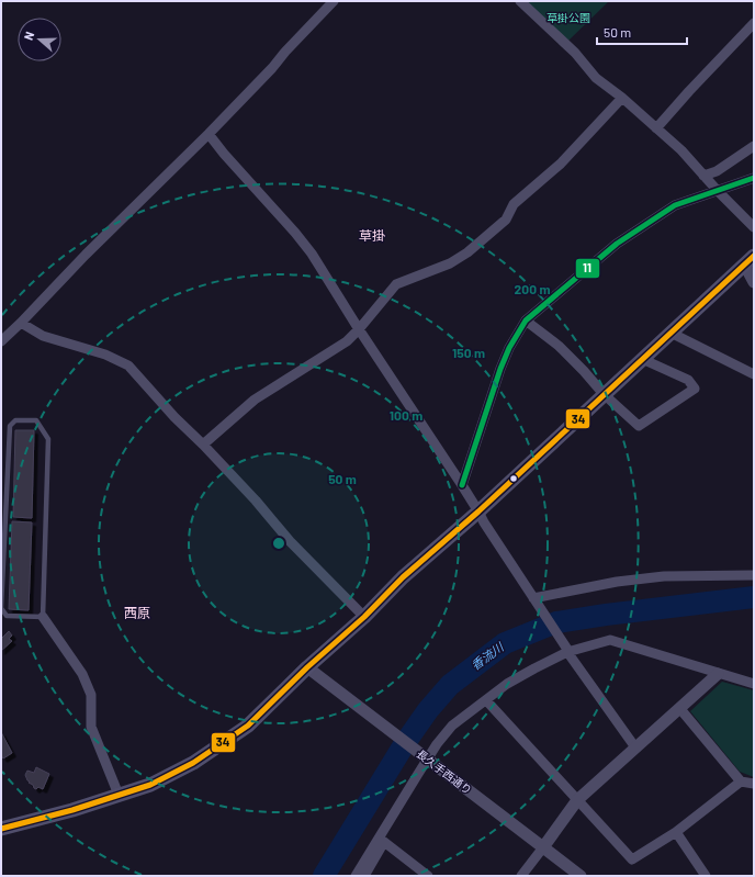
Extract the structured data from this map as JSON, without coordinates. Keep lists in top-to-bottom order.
{
  "streets": {
    "street": ["長久手西通り"]
  },
  "districts": ["草掛", "西原"],
  "water": ["香流川"],
  "parks": ["草掛公園"],
  "lines": ["transit line 11", "transit line 34"],
  "scale_bar": "50 m",
  "north": "left",
  "rings": [
    "200 m",
    "150 m",
    "100 m",
    "50 m"
  ]
}
